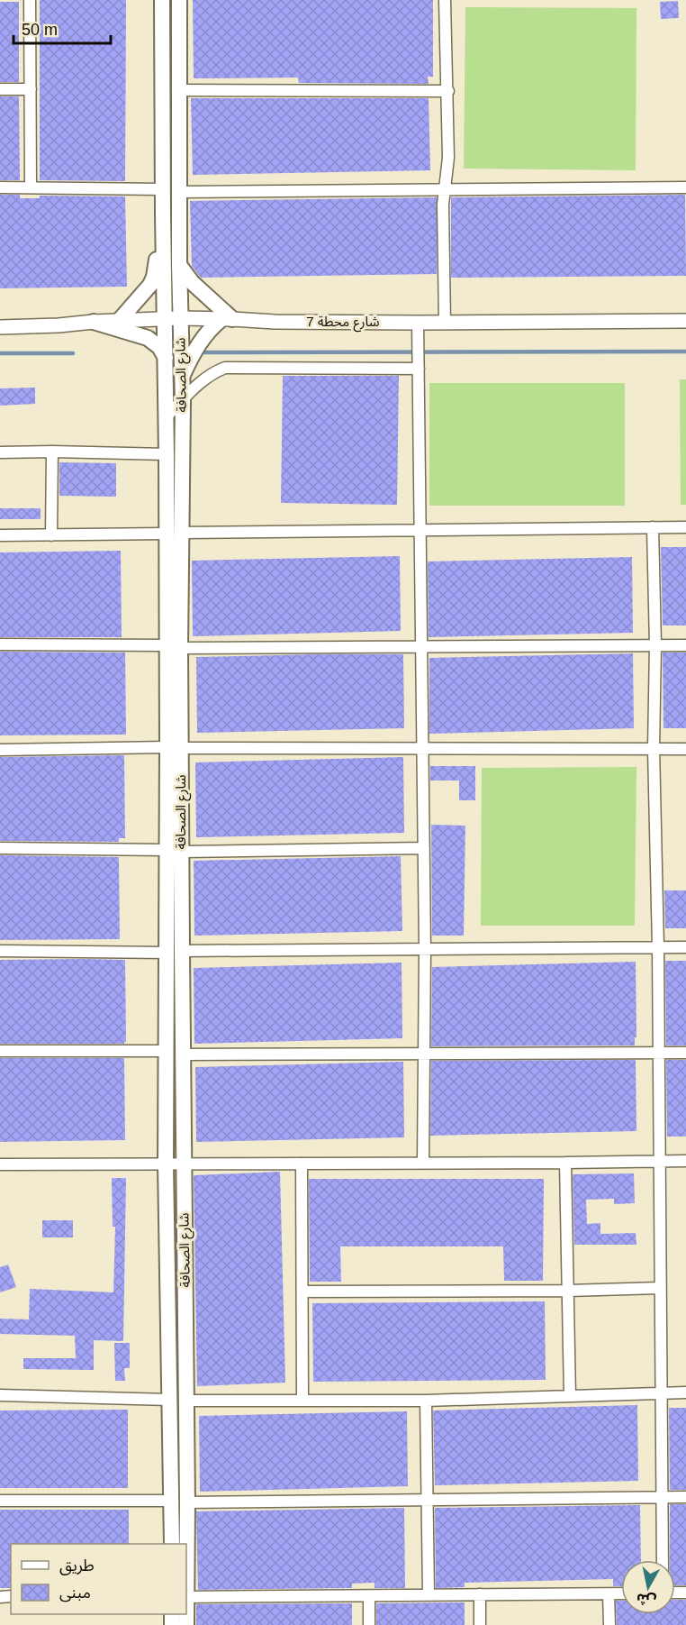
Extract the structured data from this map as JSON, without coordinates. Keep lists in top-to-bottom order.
{
  "streets": {
    "main road": ["شارع الصحافة"],
    "street": ["شارع محطة 7"]
  },
  "crossings": [
    ["شارع محطة 7", "شارع الصحافة"]
  ],
  "legend": ["طريق", "مبنى"],
  "scale_bar": "50 m",
  "north": "bottom"
}
